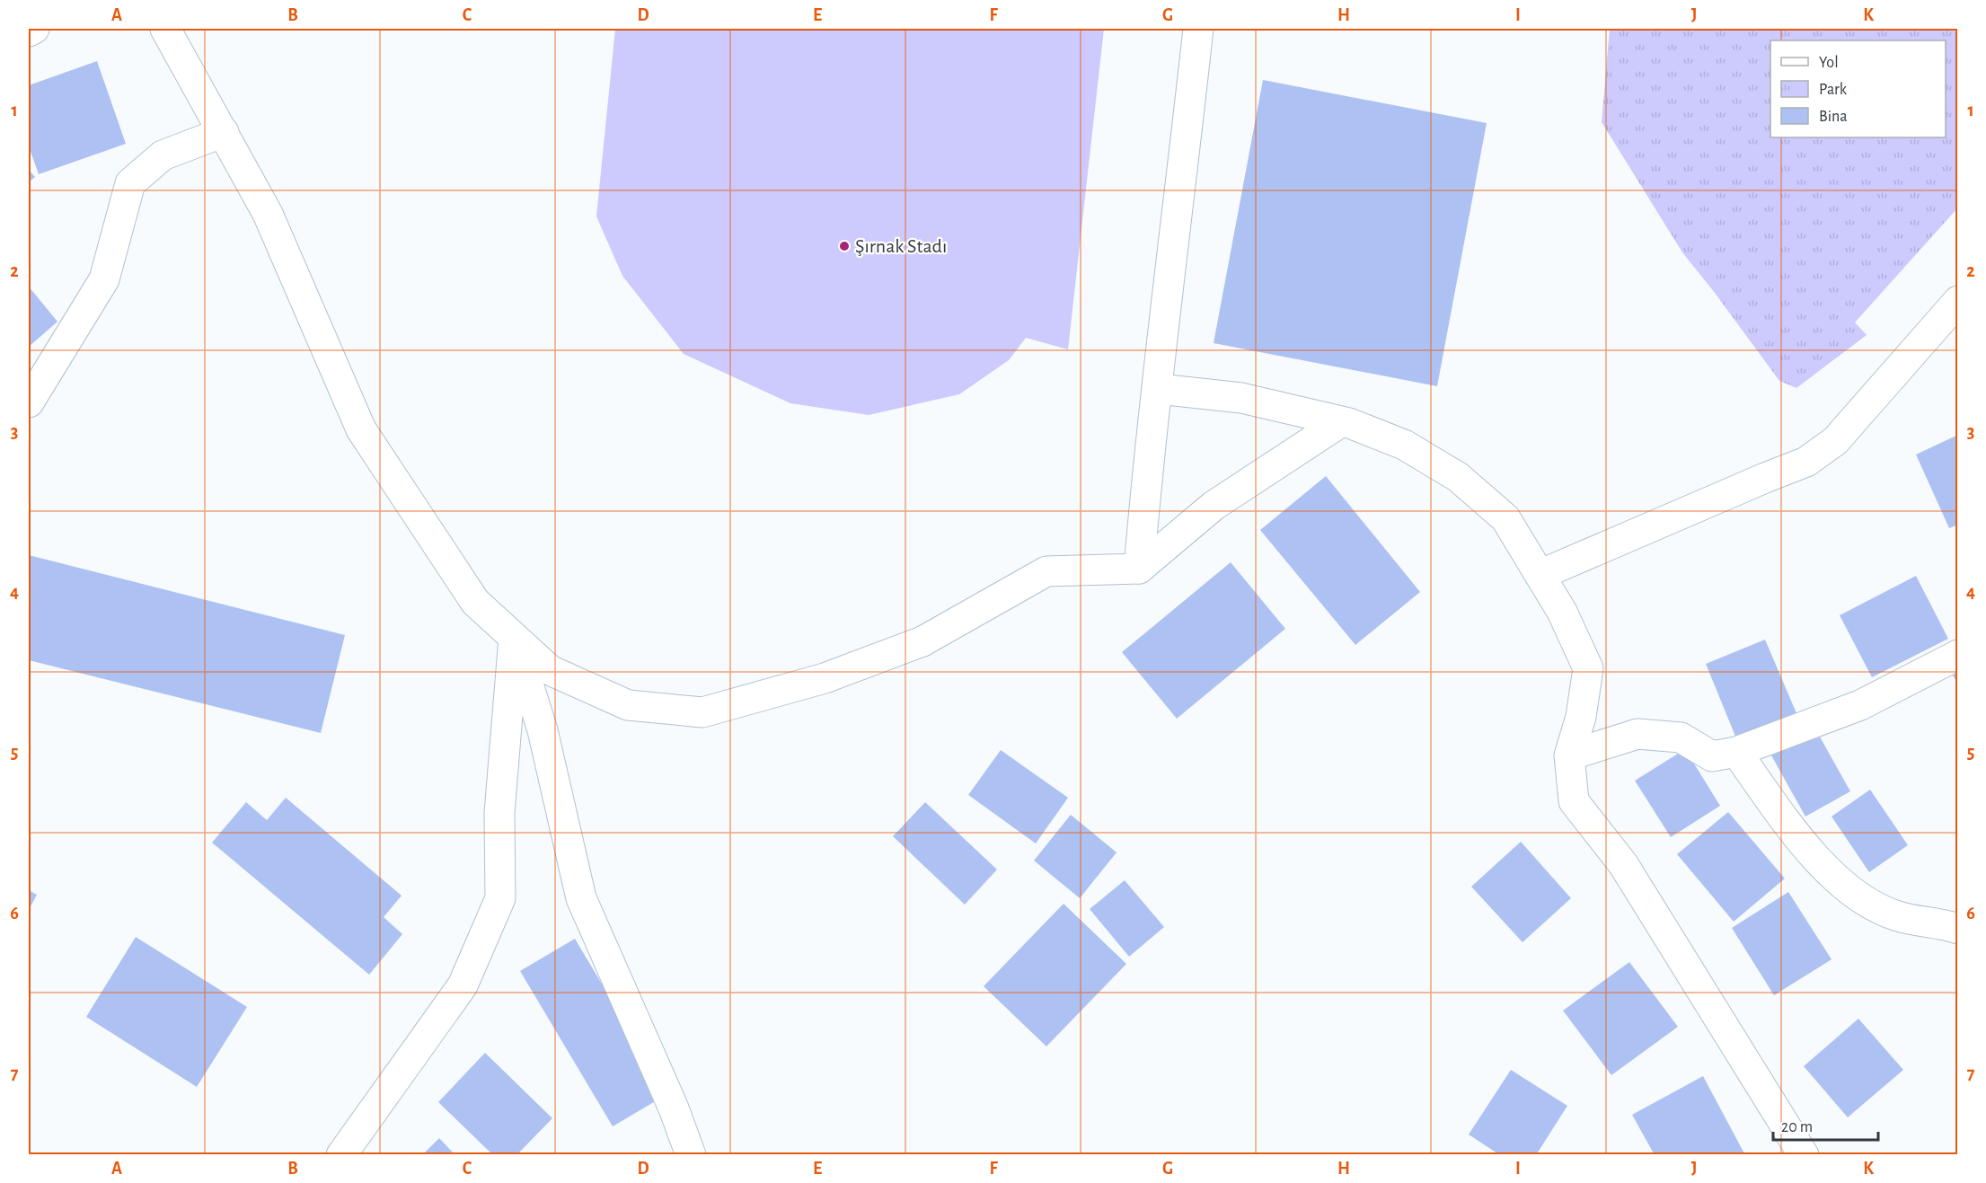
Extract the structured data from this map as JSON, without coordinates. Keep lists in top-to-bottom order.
{
  "places": ["Şırnak Stadı"],
  "legend": ["Yol", "Park", "Bina"],
  "scale_bar": "20 m",
  "grid": {
    "columns": [
      "A",
      "B",
      "C",
      "D",
      "E",
      "F",
      "G",
      "H",
      "I",
      "J",
      "K"
    ],
    "rows": [
      "1",
      "2",
      "3",
      "4",
      "5",
      "6",
      "7"
    ]
  }
}
